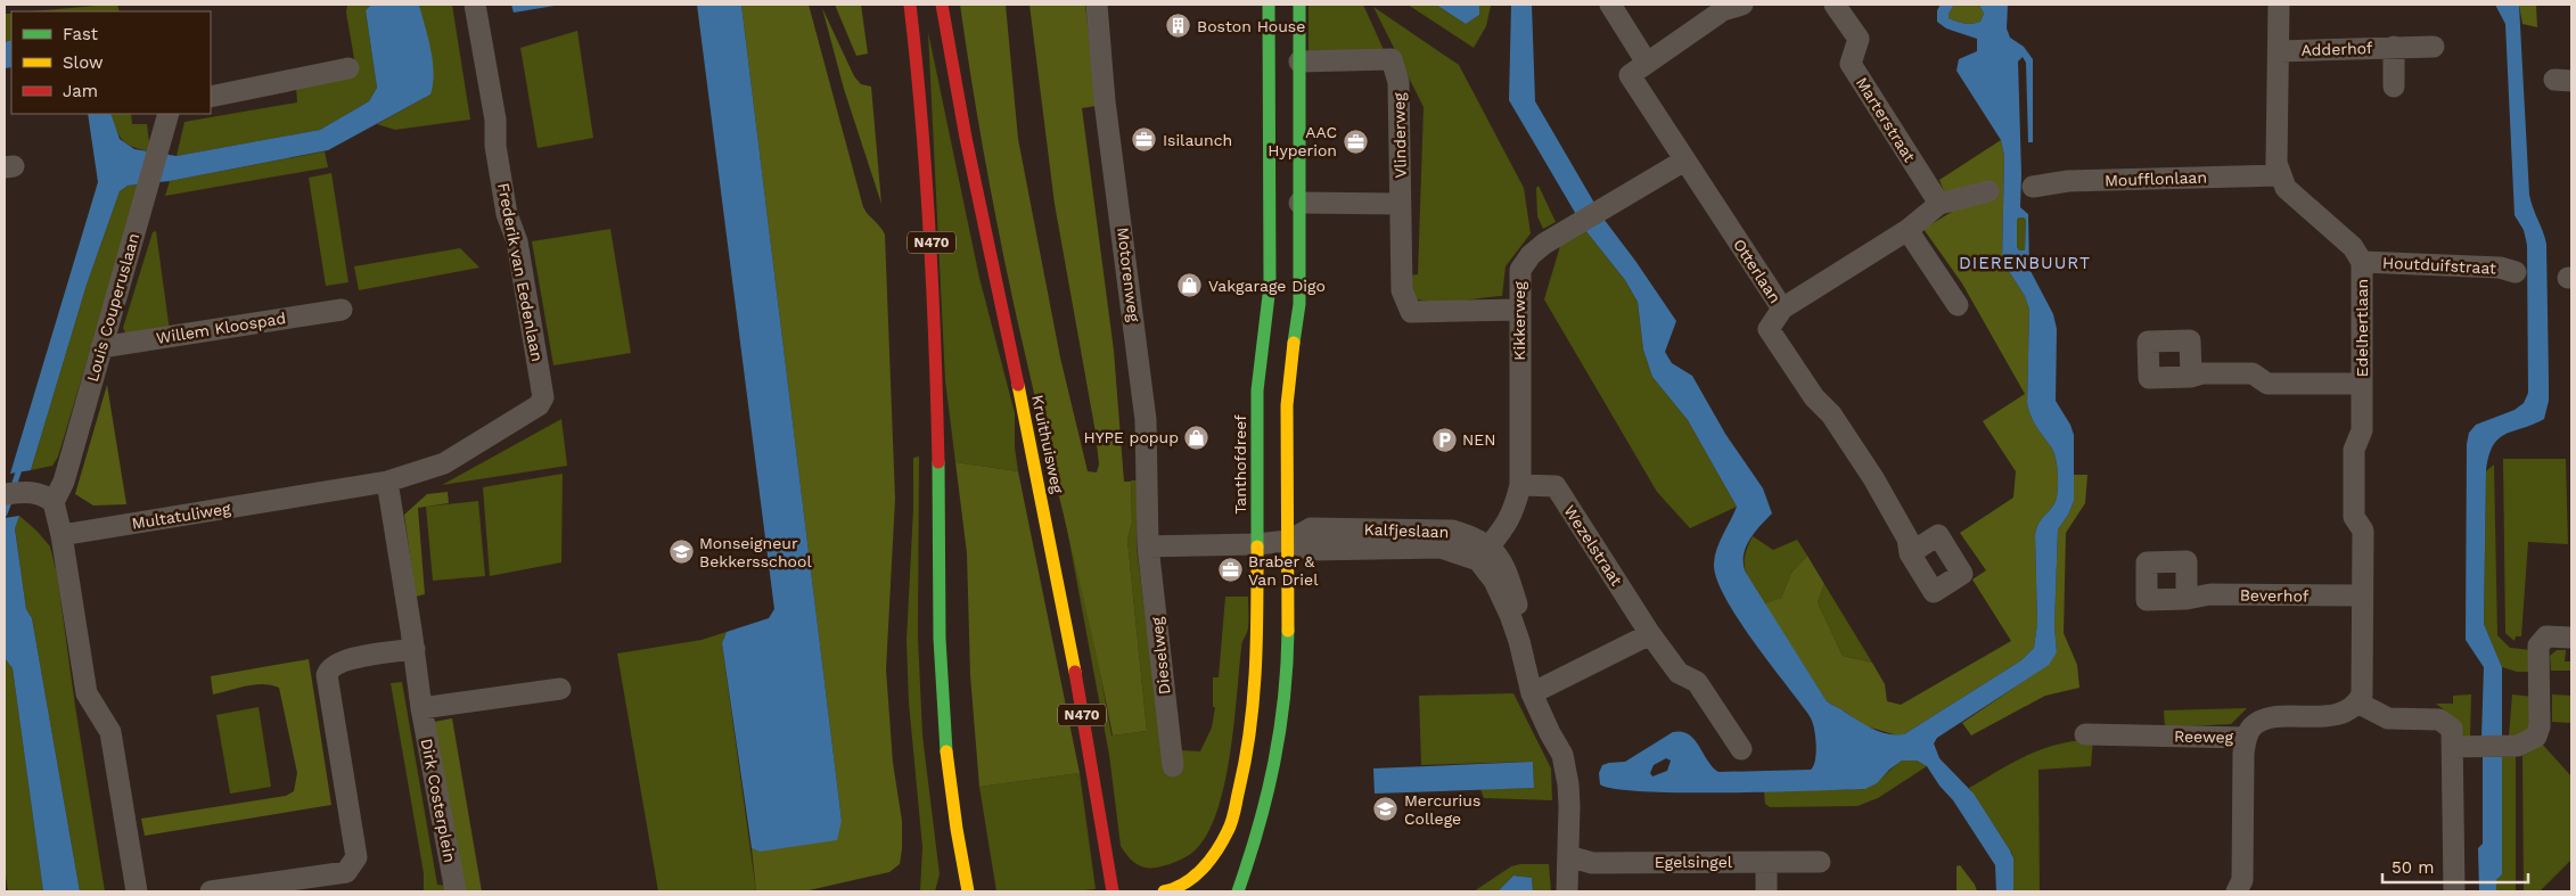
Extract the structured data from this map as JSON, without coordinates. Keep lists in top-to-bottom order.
{
  "streets": {
    "main road": ["N470", "Kruithuisweg", "Tanthofdreef"],
    "street": [
      "Adderhof",
      "Marterstraat",
      "Vlinderweg",
      "Moufflonlaan",
      "Houtduifstraat",
      "Otterlaan",
      "Frederik van Eedenlaan",
      "Motorenweg",
      "Louis Couperuslaan",
      "Kikkerweg",
      "Willem Kloospad",
      "Edelhertlaan",
      "Multatuliweg",
      "Kalfjeslaan",
      "Wezelstraat",
      "Beverhof",
      "Dieselweg",
      "Reeweg",
      "Dirk Costerplein",
      "Egelsingel"
    ]
  },
  "crossings": [
    ["Vlinderweg", "Kikkerweg"],
    ["Moufflonlaan", "Edelhertlaan"],
    ["Houtduifstraat", "Edelhertlaan"],
    ["Otterlaan", "Kikkerweg"],
    ["Frederik van Eedenlaan", "Multatuliweg"],
    ["Motorenweg", "Kalfjeslaan"],
    ["Motorenweg", "Dieselweg"],
    ["Louis Couperuslaan", "Willem Kloospad"],
    ["Kikkerweg", "Kalfjeslaan"],
    ["Kikkerweg", "Wezelstraat"],
    ["Edelhertlaan", "Beverhof"],
    ["Edelhertlaan", "Reeweg"],
    ["Tanthofdreef", "Kalfjeslaan"],
    ["Kalfjeslaan", "Dieselweg"]
  ],
  "districts": ["DIERENBUURT"],
  "places": {
    "building": ["Boston House"],
    "office": ["Isilaunch", "AAC Hyperion", "Braber & Van Driel"],
    "shop": ["Vakgarage Digo", "HYPE popup"],
    "parking": ["NEN"],
    "school or university": ["Monseigneur Bekkersschool", "Mercurius College"]
  },
  "legend": ["Fast", "Slow", "Jam"],
  "scale_bar": "50 m"
}
